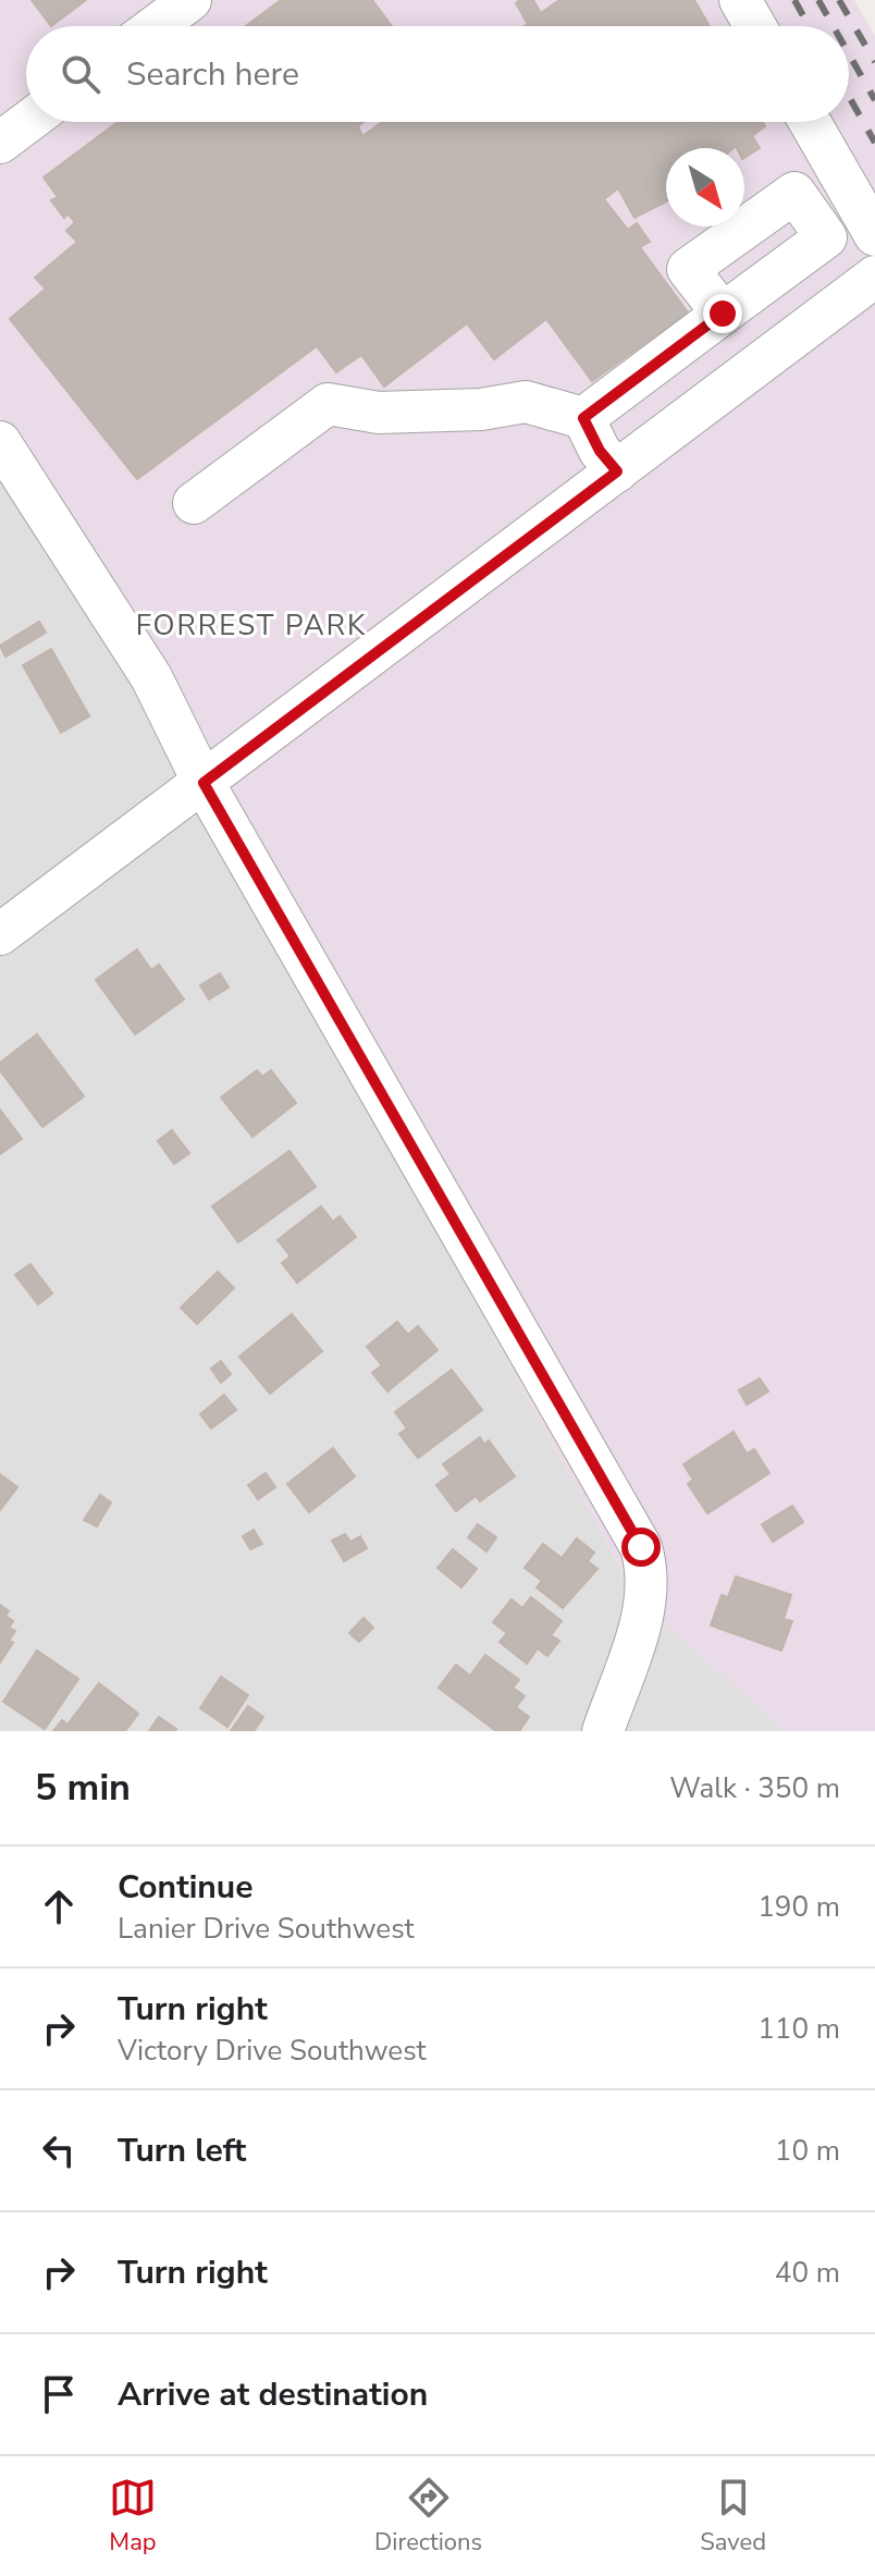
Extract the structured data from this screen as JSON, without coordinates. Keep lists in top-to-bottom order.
{
  "districts": ["FORREST PARK"],
  "north": "bottom right",
  "page": {
    "search": "Search here",
    "heading": ["5 min", "Walk · 350 m"],
    "list": [
      ["Continue", "Lanier Drive Southwest", "190 m"],
      ["Turn right", "Victory Drive Southwest", "110 m"],
      ["Turn left", "10 m"],
      ["Turn right", "40 m"],
      "Arrive at destination"
    ],
    "nav": ["Map", "Directions", "Saved"]
  }
}
